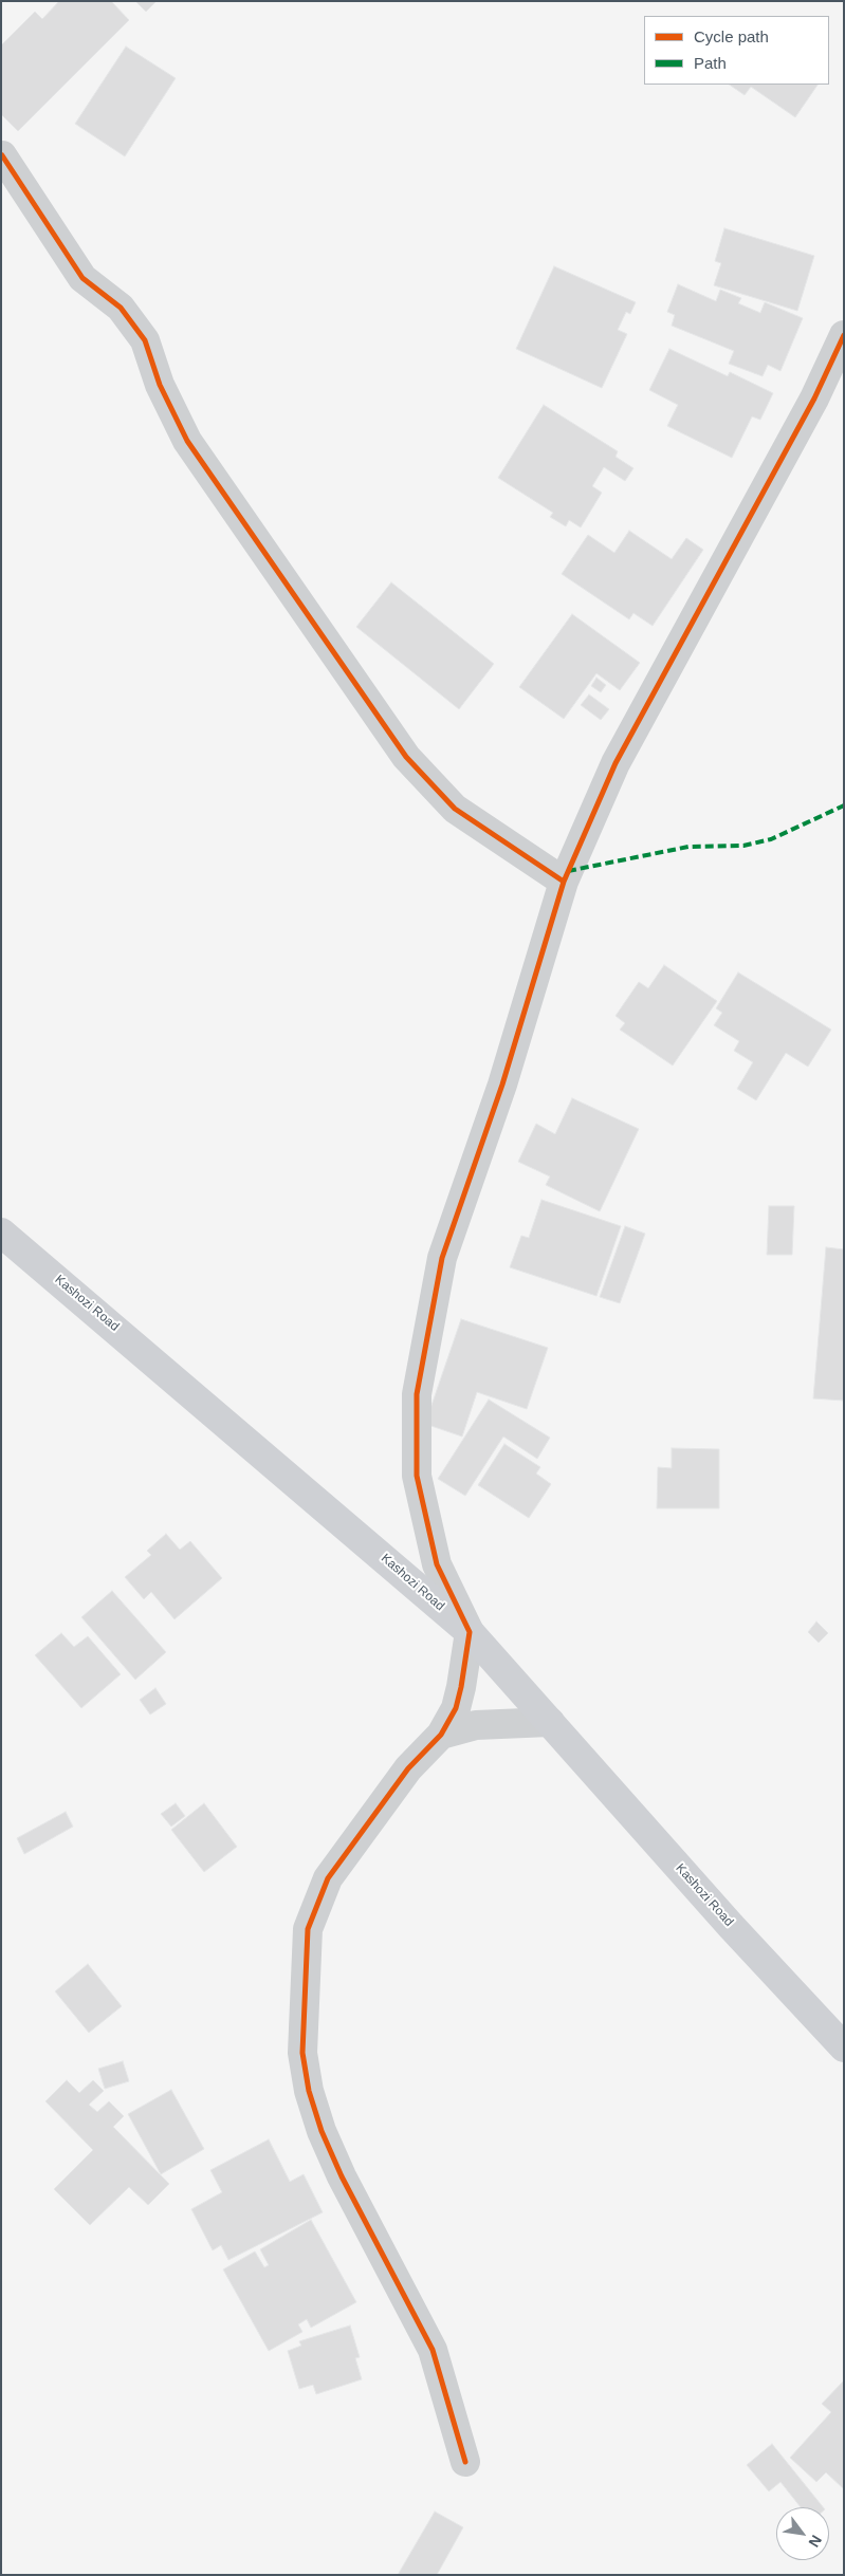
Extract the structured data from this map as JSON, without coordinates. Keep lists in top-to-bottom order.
{
  "streets": {
    "main road": ["Kashozi Road"]
  },
  "legend": ["Cycle path", "Path"],
  "north": "bottom right"
}
